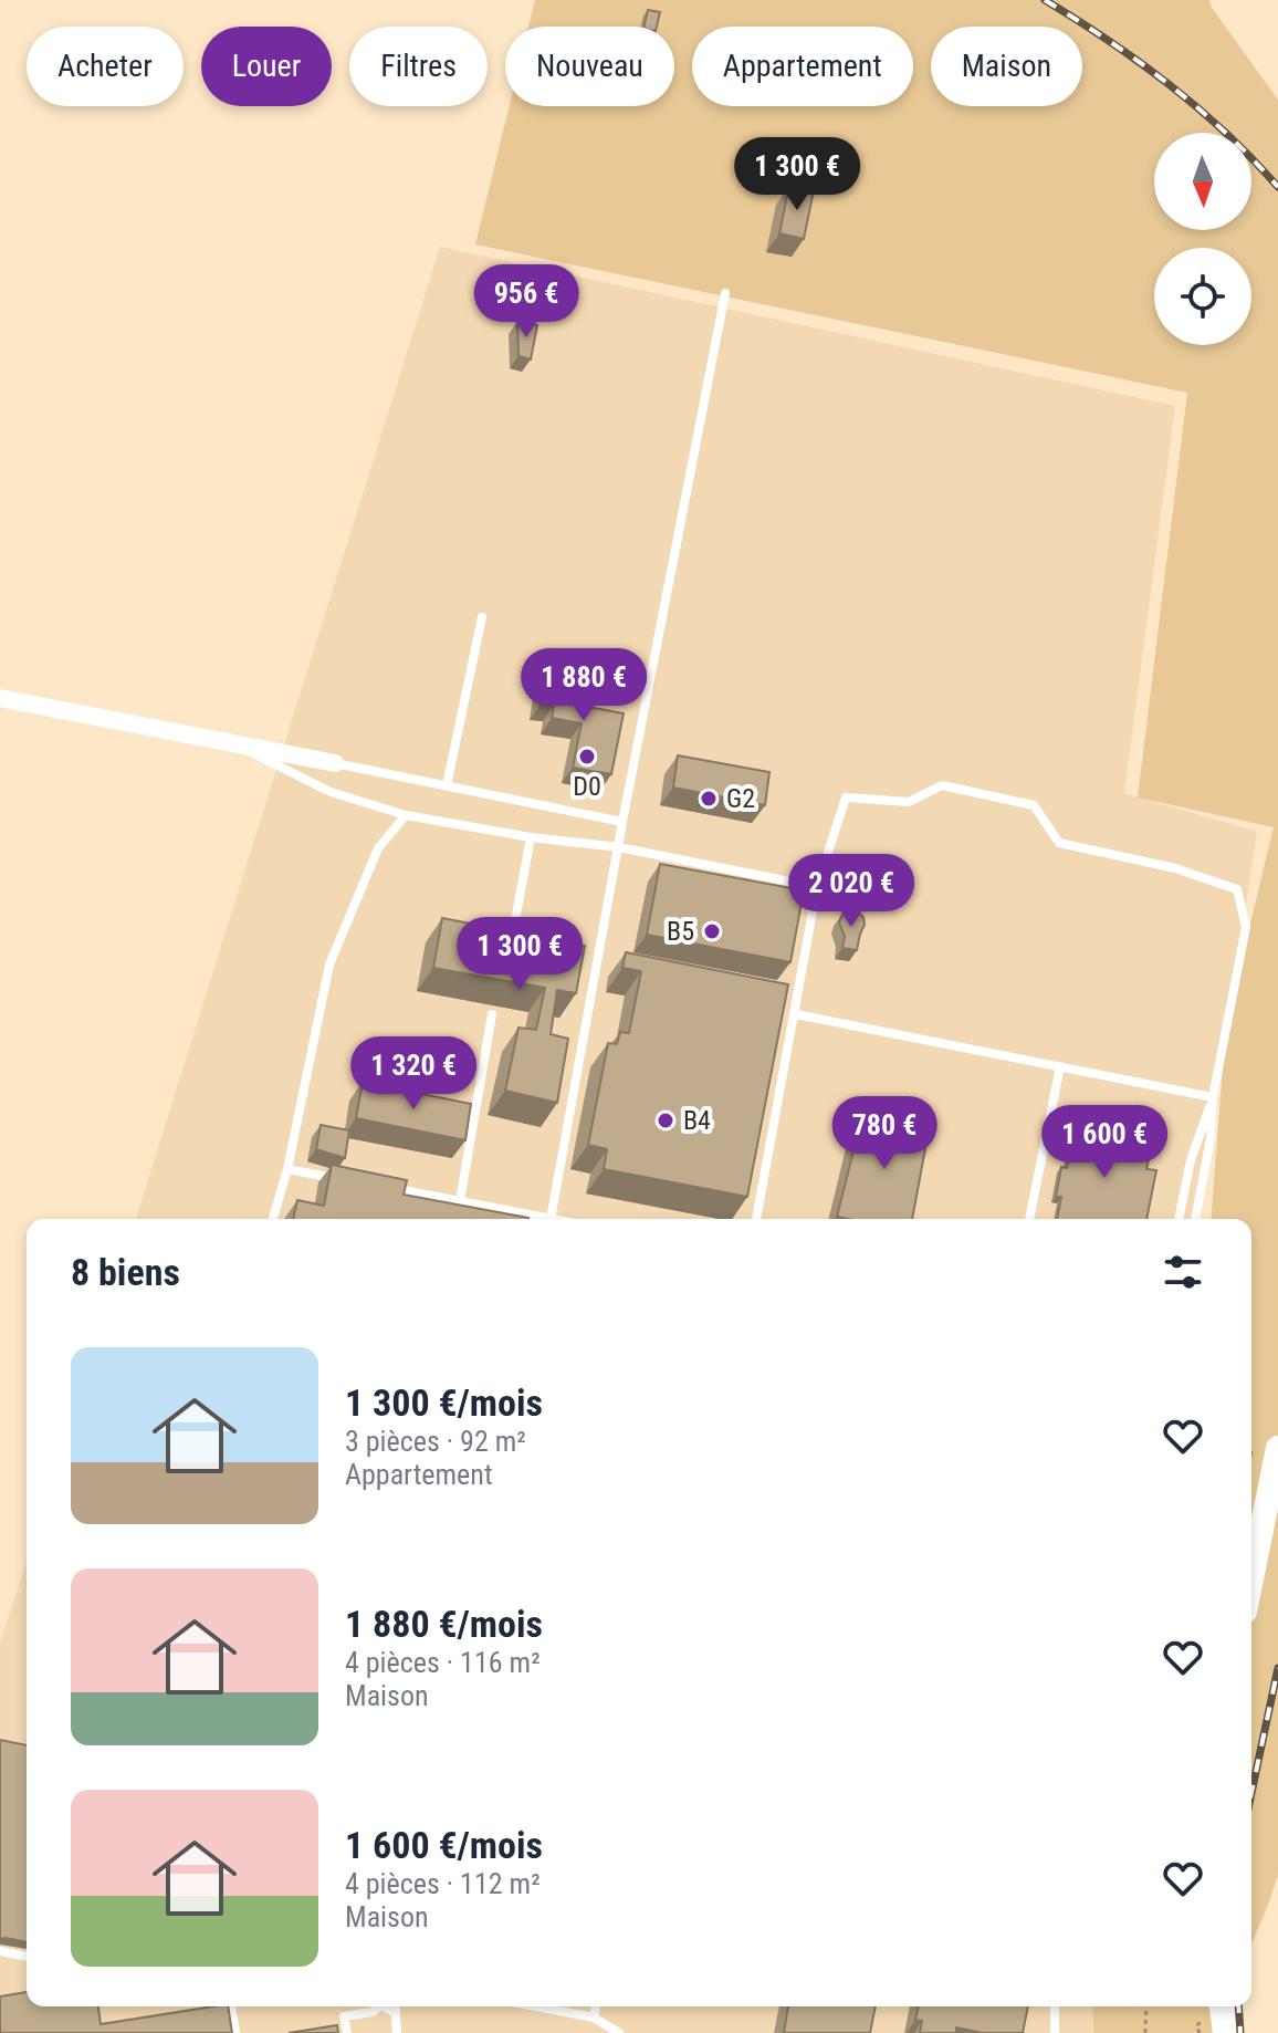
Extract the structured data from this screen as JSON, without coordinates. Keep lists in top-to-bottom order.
{
  "places": [
    "D0",
    "G2",
    "B5",
    "B4"
  ],
  "north": "bottom",
  "page": {
    "chip": [
      "Acheter",
      "Louer",
      "Filtres",
      "Nouveau",
      "Appartement",
      "Maison"
    ],
    "price": [
      "1 300 €",
      "956 €",
      "1 880 €",
      "2 020 €",
      "1 300 €",
      "1 320 €",
      "780 €",
      "1 600 €"
    ],
    "heading": "8 biens",
    "list": [
      {
        "name": "1 300 €/mois",
        "note": "3 pièces · 92 m² · Appartement"
      },
      {
        "name": "1 880 €/mois",
        "note": "4 pièces · 116 m² · Maison"
      },
      {
        "name": "1 600 €/mois",
        "note": "4 pièces · 112 m² · Maison"
      }
    ]
  }
}
